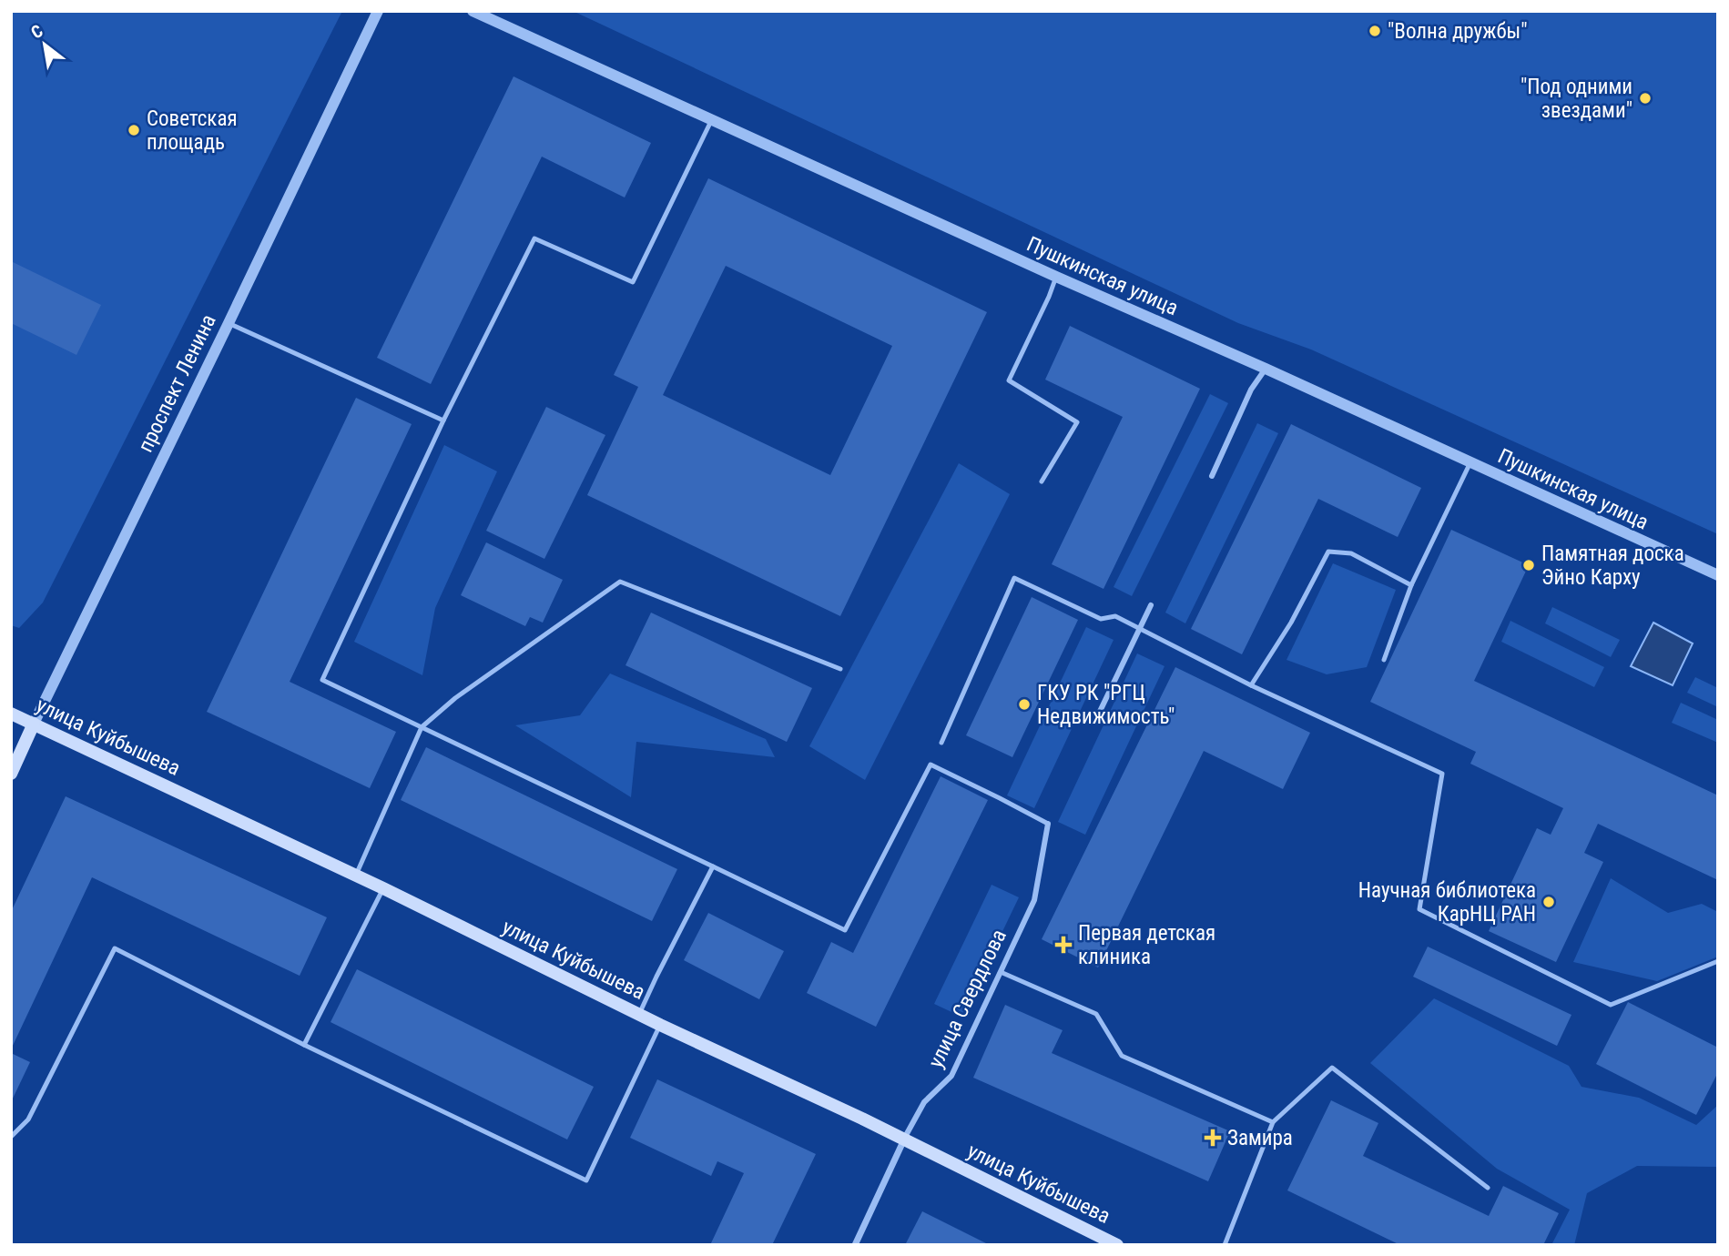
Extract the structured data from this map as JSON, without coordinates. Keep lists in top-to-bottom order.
{
  "streets": {
    "main road": ["проспект Ленина", "улица Куйбышева"],
    "street": ["Пушкинская улица", "улица Свердлова"]
  },
  "crossings": [
    ["проспект Ленина", "улица Куйбышева"],
    ["улица Куйбышева", "улица Свердлова"]
  ],
  "places": {
    "other": [
      "\"Волна дружбы\"",
      "\"Под одними звездами\"",
      "Советская площадь",
      "Памятная доска Эйно Карху",
      "ГКУ РК \"РГЦ Недвижимость\"",
      "Научная библиотека КарНЦ РАН"
    ],
    "health": ["Первая детская клиника", "Замира"]
  },
  "north": "top left"
}
